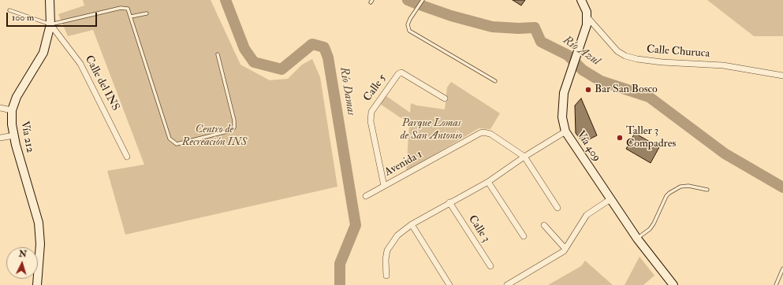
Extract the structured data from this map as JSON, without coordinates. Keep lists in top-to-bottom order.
{
  "streets": {
    "street": [
      "Calle Churuca",
      "Calle del INS",
      "Calle 5",
      "Vía 212",
      "Vía 409",
      "Avenida 1",
      "Calle 3"
    ]
  },
  "crossings": [
    ["Calle Churuca", "Vía 409"],
    ["Calle del INS", "Vía 212"],
    ["Calle 5", "Avenida 1"]
  ],
  "water": ["Río Azul", "Río Damas"],
  "parks": ["Parque Lomas de San Antonio", "Centro de Recreación INS"],
  "places": ["Bar San Bosco", "Taller 3 Compadres"],
  "scale_bar": "100 m",
  "north": "top"
}
